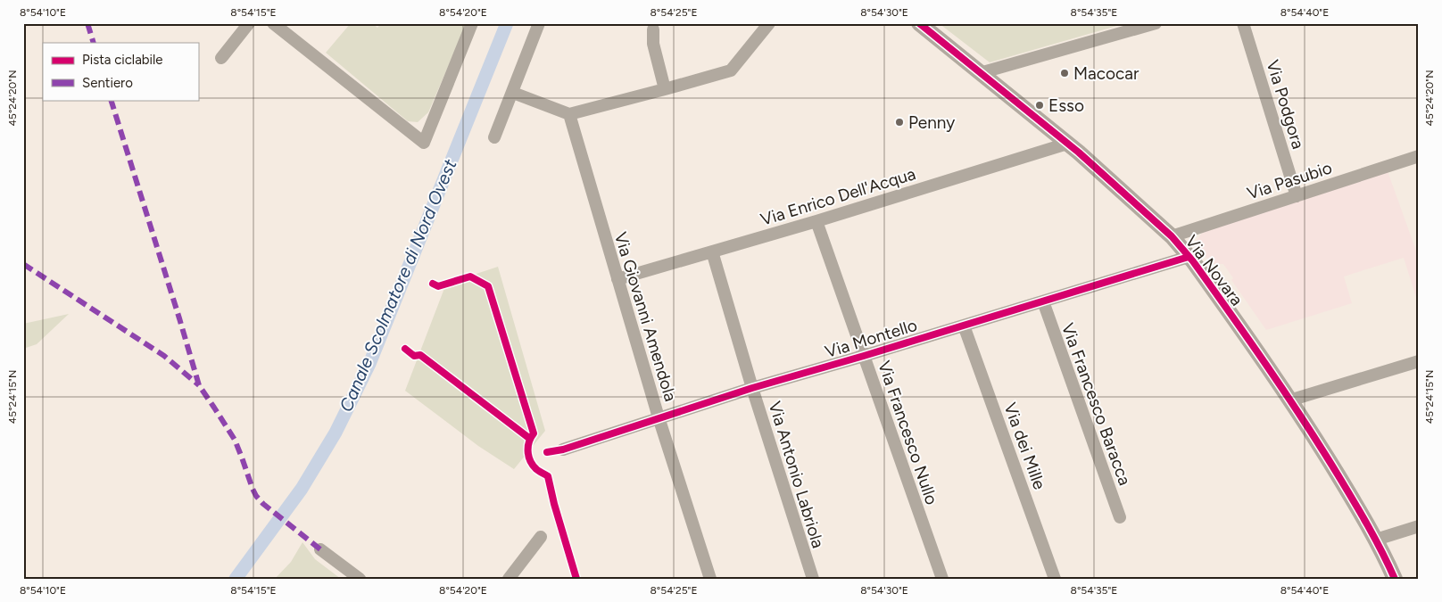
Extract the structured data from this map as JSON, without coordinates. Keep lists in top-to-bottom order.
{
  "streets": {
    "street": [
      "Via Podgora",
      "Via Pasubio",
      "Via Enrico Dell'Acqua",
      "Via Novara",
      "Via Giovanni Amendola",
      "Via Montello",
      "Via Francesco Baracca",
      "Via Francesco Nullo",
      "Via dei Mille",
      "Via Antonio Labriola"
    ]
  },
  "crossings": [
    ["Via Podgora", "Via Pasubio"],
    ["Via Pasubio", "Via Novara"],
    ["Via Enrico Dell'Acqua", "Via Novara"],
    ["Via Enrico Dell'Acqua", "Via Giovanni Amendola"],
    ["Via Enrico Dell'Acqua", "Via Francesco Nullo"],
    ["Via Enrico Dell'Acqua", "Via Antonio Labriola"],
    ["Via Novara", "Via Montello"],
    ["Via Giovanni Amendola", "Via Montello"],
    ["Via Montello", "Via Francesco Baracca"],
    ["Via Montello", "Via Francesco Nullo"],
    ["Via Montello", "Via dei Mille"],
    ["Via Montello", "Via Antonio Labriola"]
  ],
  "water": ["Canale Scolmatore di Nord Ovest"],
  "places": ["Macocar", "Esso", "Penny"],
  "legend": ["Pista ciclabile", "Sentiero"],
  "coordinates": [
    "8°54'10\"E",
    "8°54'15\"E",
    "8°54'20\"E",
    "8°54'25\"E",
    "8°54'30\"E",
    "8°54'35\"E",
    "8°54'40\"E",
    "45°24'20\"N",
    "45°24'15\"N"
  ]
}
